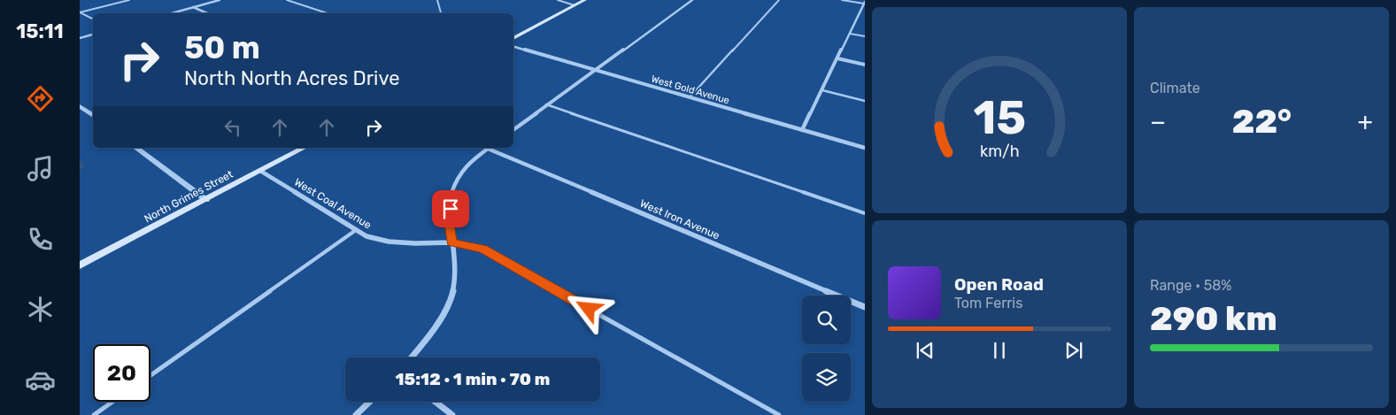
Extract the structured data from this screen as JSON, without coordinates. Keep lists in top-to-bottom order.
{
  "streets": {
    "main road": ["North Grimes Street"],
    "street": ["West Gold Avenue", "West Coal Avenue", "West Iron Avenue"]
  },
  "crossings": [
    ["North Grimes Street", "West Coal Avenue"]
  ],
  "page": {
    "tabs": "15:11",
    "tile": [
      "Climate",
      ["Range · 58%", "290 km"]
    ],
    "turn": ["50 m", "North North Acres Drive"],
    "heat": ["−", "22°", "+"],
    "song": ["Open Road", "Tom Ferris"],
    "limit": "20",
    "trip": "15:12 · 1 min · 70 m",
    "gauge": ["15", "km/h"]
  }
}
